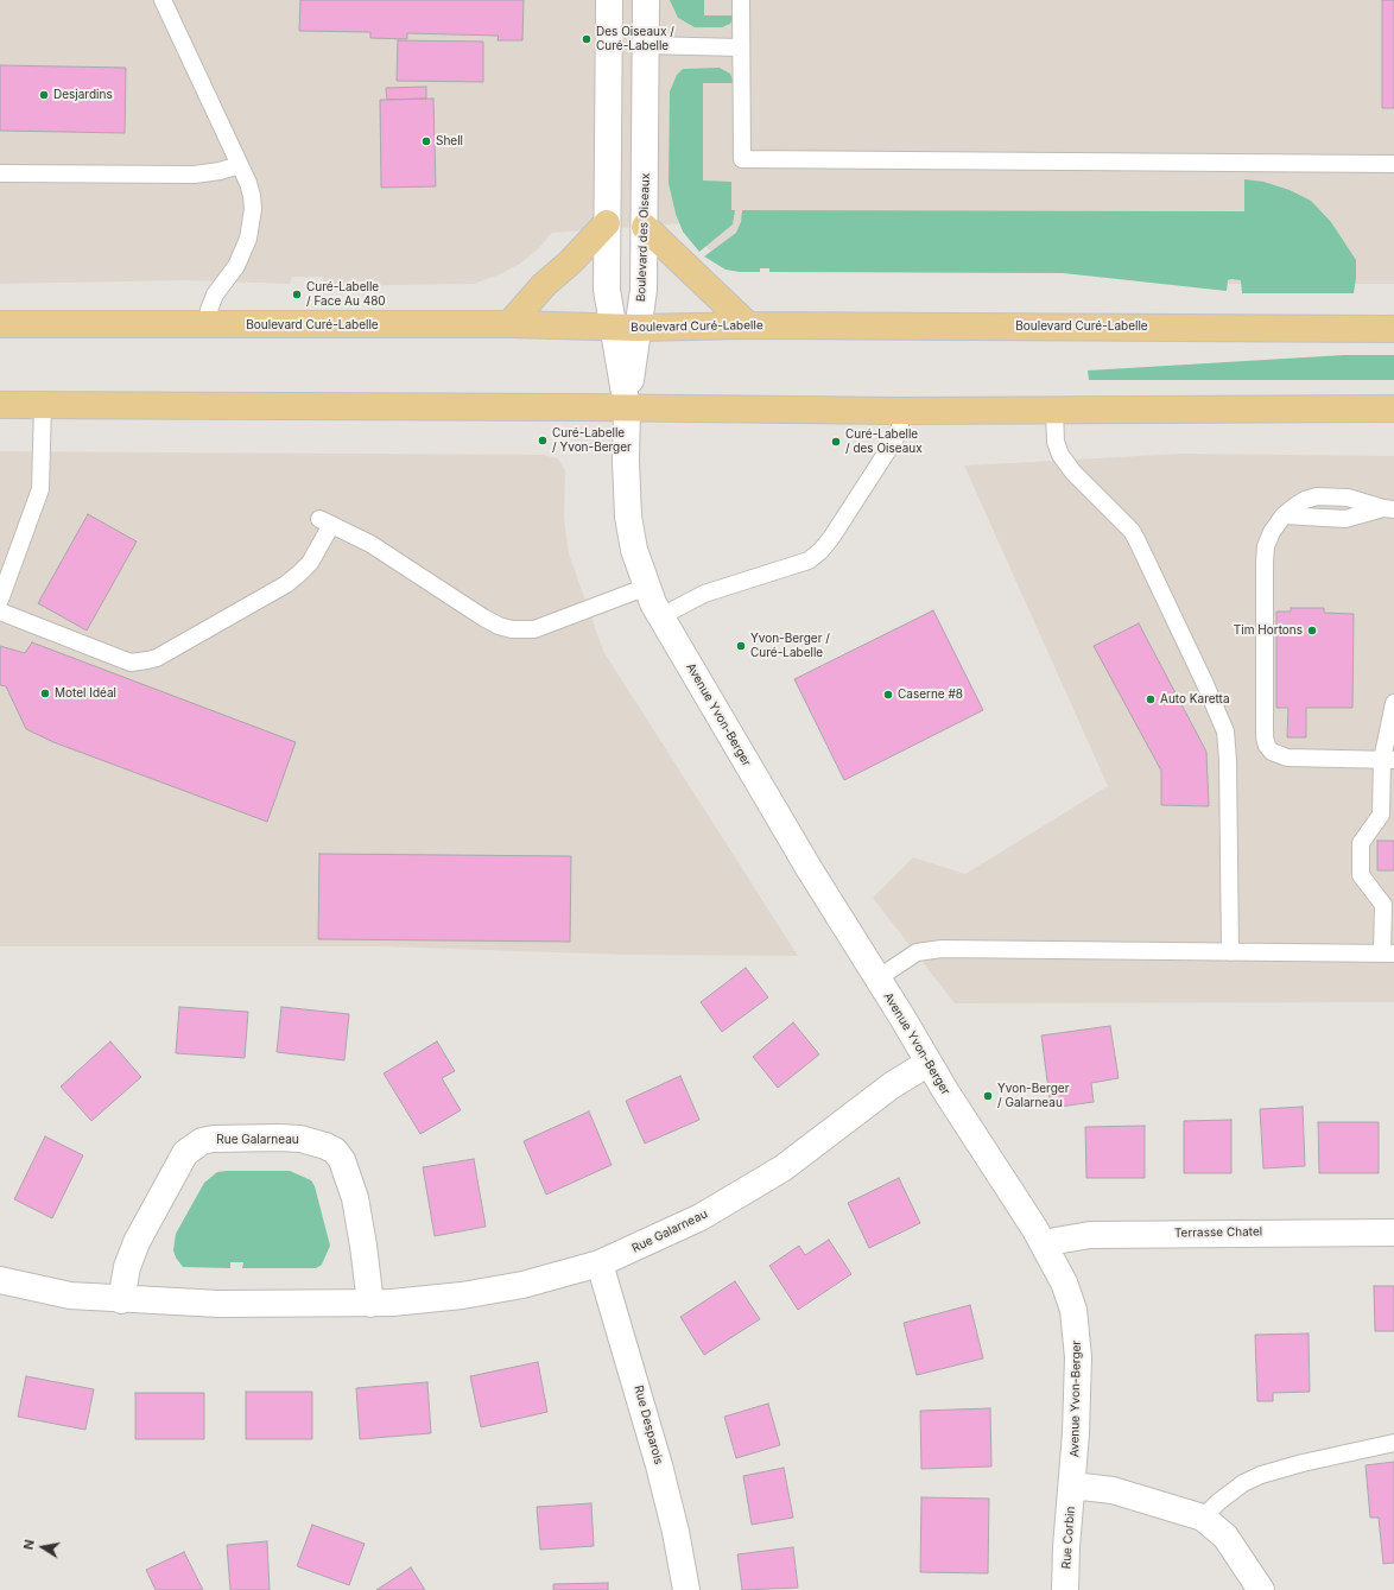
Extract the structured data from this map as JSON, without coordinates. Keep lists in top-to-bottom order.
{
  "streets": {
    "main road": ["Boulevard Curé-Labelle"],
    "street": [
      "Boulevard des Oiseaux",
      "Avenue Yvon-Berger",
      "Rue Galarneau",
      "Terrasse Chatel",
      "Rue Desparois",
      "Rue Corbin"
    ]
  },
  "crossings": [
    ["Boulevard des Oiseaux", "Boulevard Curé-Labelle"],
    ["Boulevard des Oiseaux", "Avenue Yvon-Berger"],
    ["Avenue Yvon-Berger", "Rue Galarneau"],
    ["Avenue Yvon-Berger", "Terrasse Chatel"],
    ["Avenue Yvon-Berger", "Rue Corbin"],
    ["Rue Galarneau", "Rue Desparois"]
  ],
  "places": [
    "Des Oiseaux / Curé-Labelle",
    "Desjardins",
    "Shell",
    "Curé-Labelle / Face Au 480",
    "Curé-Labelle / Yvon-Berger",
    "Curé-Labelle / des Oiseaux",
    "Tim Hortons",
    "Yvon-Berger / Curé-Labelle",
    "Motel Idéal",
    "Caserne #8",
    "Auto Karetta",
    "Yvon-Berger / Galarneau"
  ],
  "north": "left"
}
